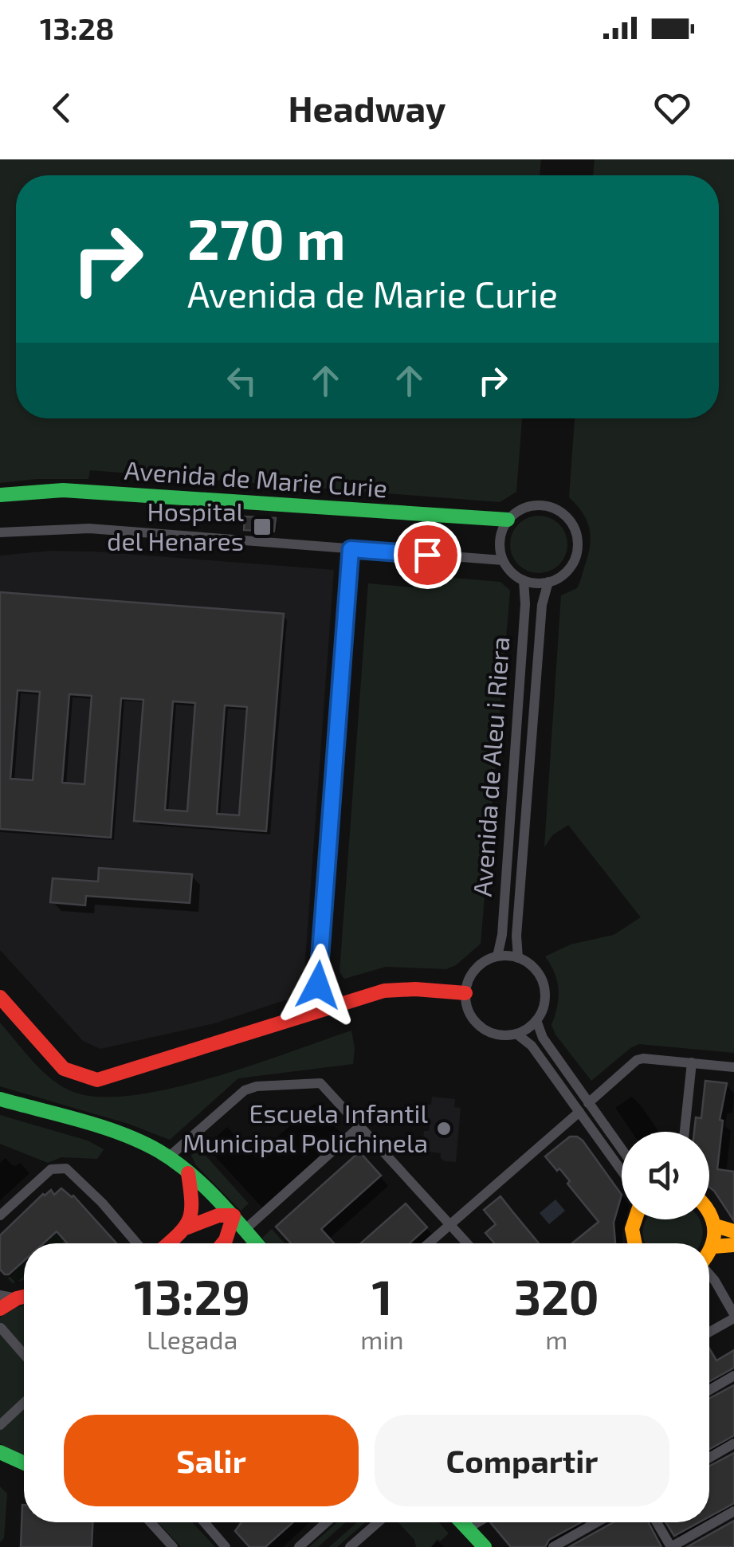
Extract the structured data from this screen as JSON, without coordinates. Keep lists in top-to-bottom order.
{
  "streets": {
    "street": ["Avenida de Marie Curie", "Avenida de Aleu i Riera"]
  },
  "crossings": [
    ["Avenida de Marie Curie", "Avenida de Aleu i Riera"]
  ],
  "places": {
    "transit": ["Hospital del Henares"],
    "other": ["Escuela Infantil Municipal Polichinela"]
  },
  "page": {
    "status": "13:28",
    "header": "Headway",
    "turn": ["270 m", "Avenida de Marie Curie"],
    "eta": [
      "13:29",
      "Llegada",
      "1",
      "min",
      "320",
      "m"
    ],
    "buttons": ["Salir", "Compartir"]
  }
}
